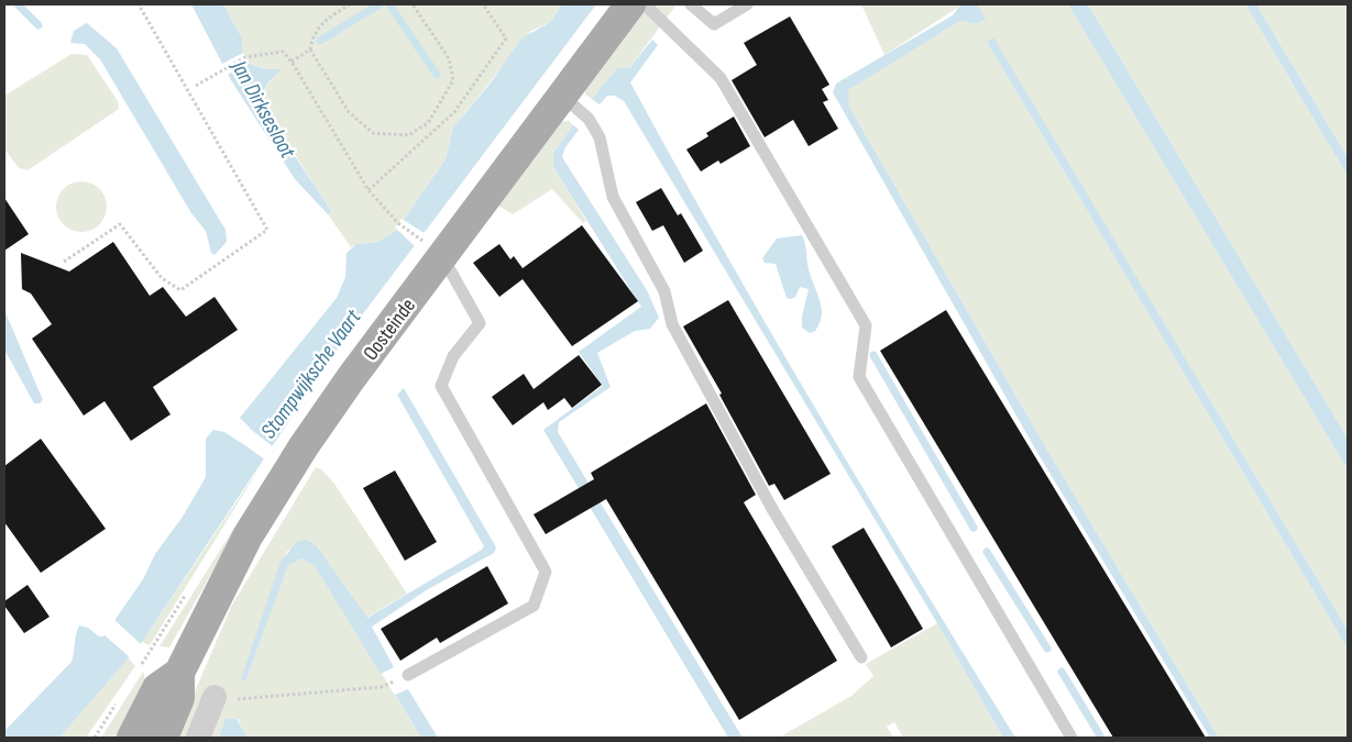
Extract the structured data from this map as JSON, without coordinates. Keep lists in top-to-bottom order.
{
  "streets": {
    "main road": ["Oosteinde"]
  },
  "water": ["Jan Dirksesloot", "Stompwijksche Vaart"]
}
